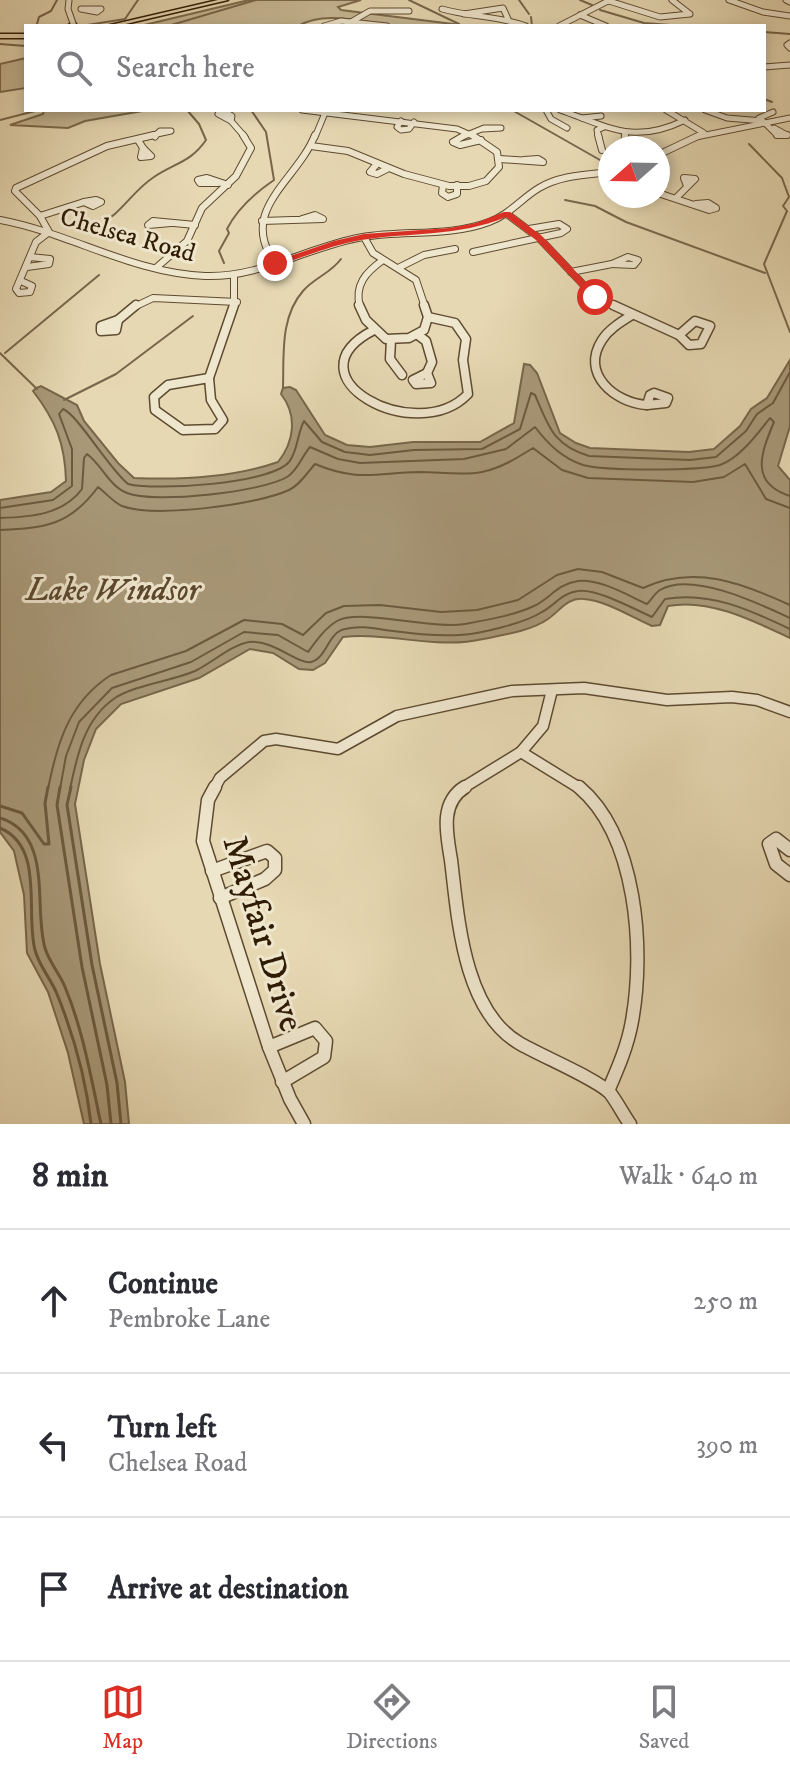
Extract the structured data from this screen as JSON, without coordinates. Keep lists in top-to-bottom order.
{
  "streets": {
    "street": ["Chelsea Road", "Mayfair Drive"]
  },
  "water": ["Lake Windsor"],
  "north": "left",
  "page": {
    "search": "Search here",
    "heading": ["8 min", "Walk · 640 m"],
    "list": [
      ["Continue", "Pembroke Lane", "250 m"],
      ["Turn left", "Chelsea Road", "390 m"],
      "Arrive at destination"
    ],
    "nav": ["Map", "Directions", "Saved"]
  }
}
